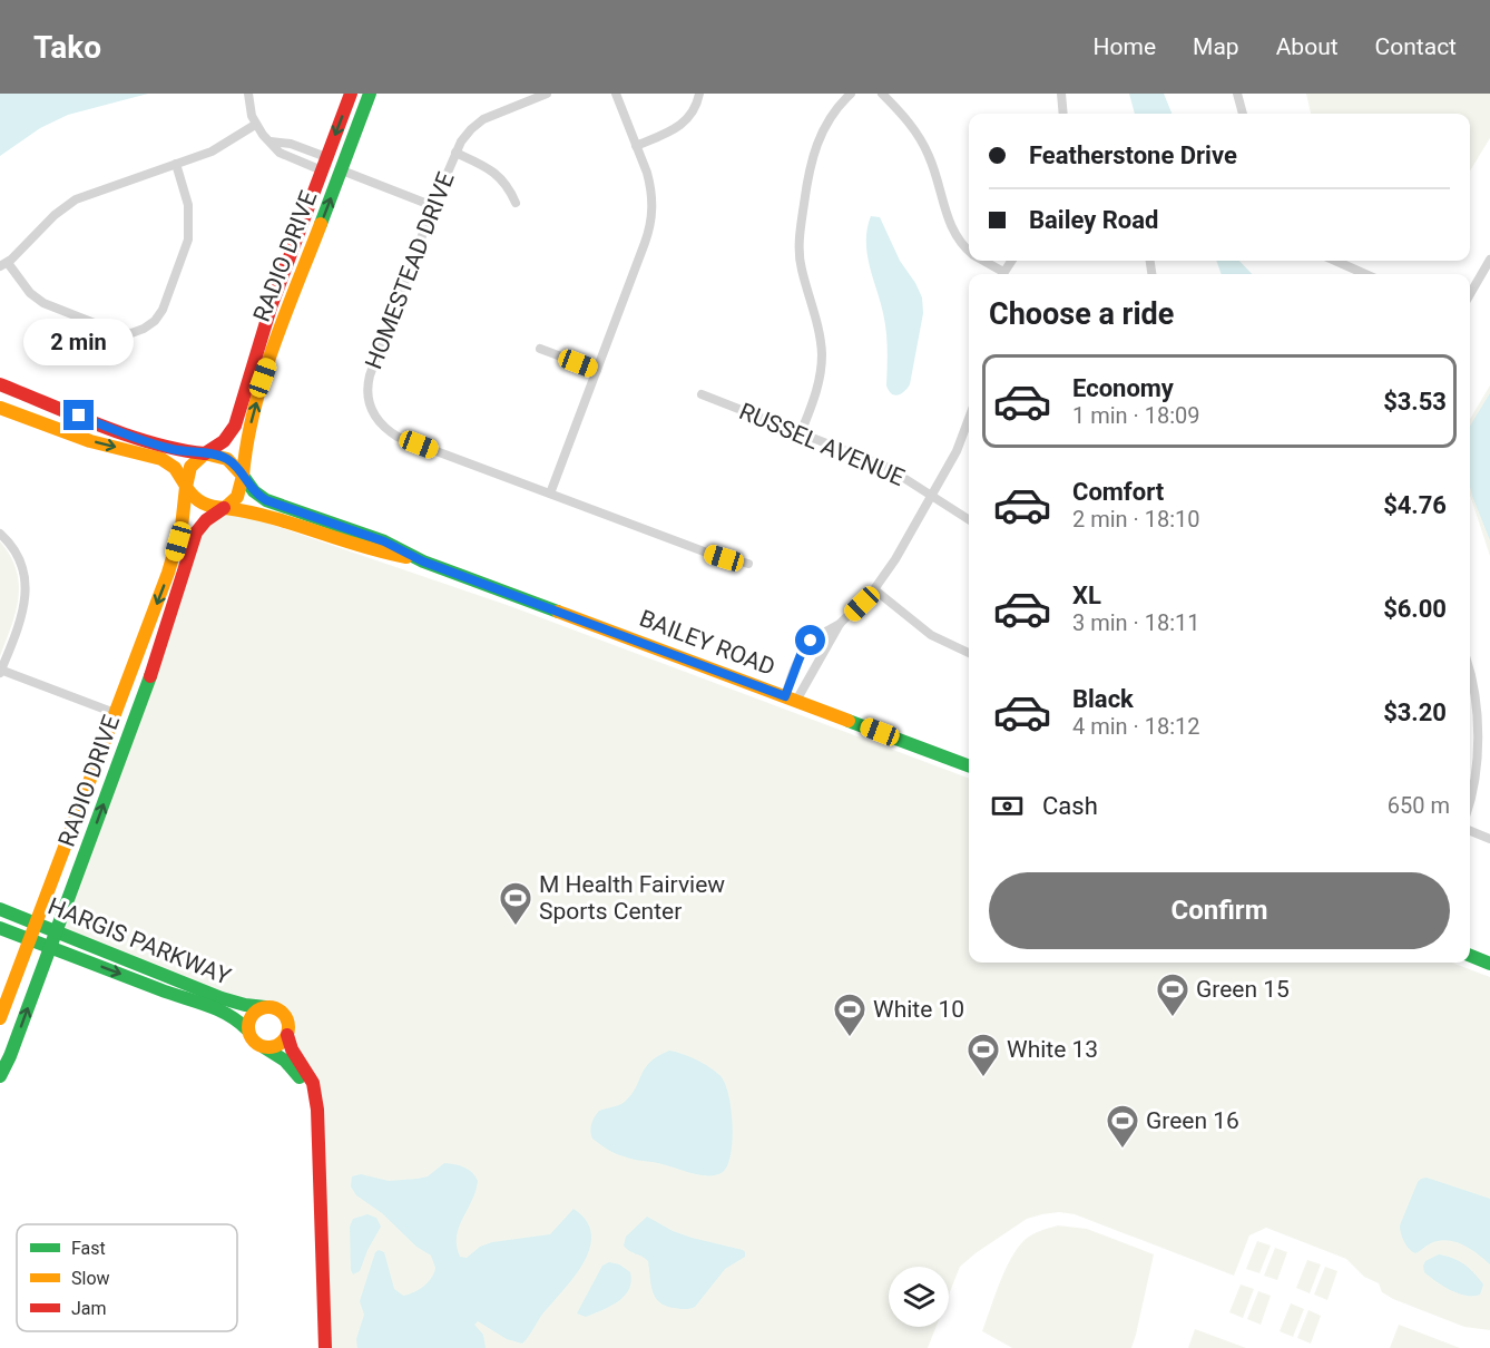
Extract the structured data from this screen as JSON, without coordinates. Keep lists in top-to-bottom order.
{
  "streets": {
    "main road": ["RADIO DRIVE", "BAILEY ROAD", "HARGIS PARKWAY"],
    "street": ["HOMESTEAD DRIVE", "RUSSEL AVENUE"]
  },
  "crossings": [
    ["RADIO DRIVE", "BAILEY ROAD"],
    ["RADIO DRIVE", "HARGIS PARKWAY"]
  ],
  "places": {
    "sports": [
      "M Health Fairview Sports Center",
      "Green 15",
      "White 10",
      "White 13",
      "Green 16"
    ]
  },
  "legend": ["Fast", "Slow", "Jam"],
  "page": {
    "header": "Tako",
    "nav": [
      "Home",
      "Map",
      "About",
      "Contact"
    ],
    "banner": ["Featherstone Drive", "Bailey Road"],
    "heading": "Choose a ride",
    "bubble": "2 min",
    "list": [
      {
        "name": "Economy",
        "note": "1 min · 18:09",
        "value": "$3.53"
      },
      {
        "name": "Comfort",
        "note": "2 min · 18:10",
        "value": "$4.76"
      },
      {
        "name": "XL",
        "note": "3 min · 18:11",
        "value": "$6.00"
      },
      {
        "name": "Black",
        "note": "4 min · 18:12",
        "value": "$3.20"
      }
    ],
    "pay": ["Cash", "650 m"],
    "buttons": "Confirm"
  }
}
